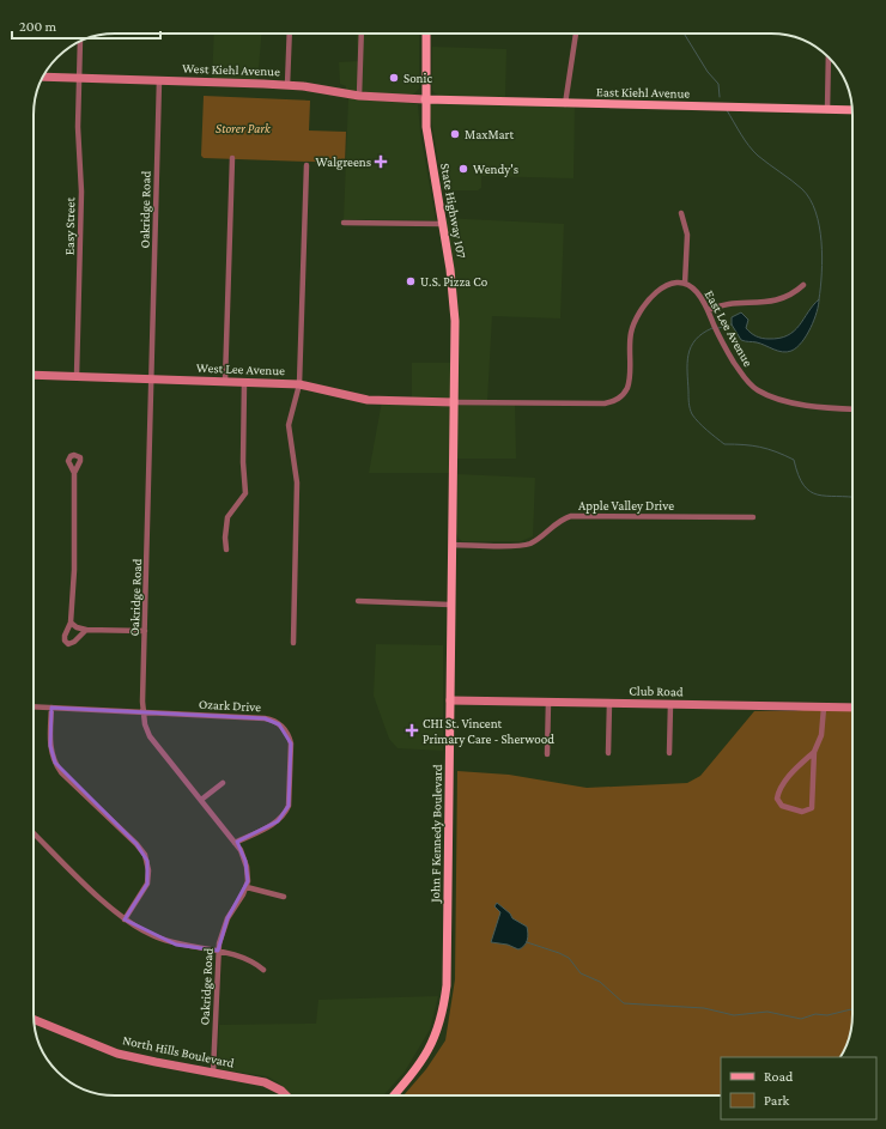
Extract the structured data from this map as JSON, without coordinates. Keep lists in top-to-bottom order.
{
  "streets": {
    "main road": ["East Kiehl Avenue", "State Highway 107", "John F Kennedy Boulevard"],
    "street": [
      "West Kiehl Avenue",
      "Oakridge Road",
      "Easy Street",
      "East Lee Avenue",
      "West Lee Avenue",
      "Apple Valley Drive",
      "Club Road",
      "Ozark Drive",
      "North Hills Boulevard"
    ]
  },
  "crossings": [
    ["West Kiehl Avenue", "East Kiehl Avenue"],
    ["West Kiehl Avenue", "Oakridge Road"],
    ["West Kiehl Avenue", "State Highway 107"],
    ["West Kiehl Avenue", "Easy Street"],
    ["East Kiehl Avenue", "State Highway 107"],
    ["Oakridge Road", "West Lee Avenue"],
    ["Oakridge Road", "Ozark Drive"],
    ["Oakridge Road", "North Hills Boulevard"],
    ["State Highway 107", "East Lee Avenue"],
    ["State Highway 107", "West Lee Avenue"],
    ["State Highway 107", "John F Kennedy Boulevard"],
    ["Easy Street", "West Lee Avenue"],
    ["East Lee Avenue", "West Lee Avenue"],
    ["East Lee Avenue", "John F Kennedy Boulevard"],
    ["West Lee Avenue", "John F Kennedy Boulevard"],
    ["Apple Valley Drive", "John F Kennedy Boulevard"],
    ["Club Road", "John F Kennedy Boulevard"]
  ],
  "parks": ["Storer Park"],
  "places": {
    "other": [
      "Sonic",
      "MaxMart",
      "Wendy's",
      "U.S. Pizza Co"
    ],
    "health": ["Walgreens", "CHI St. Vincent Primary Care - Sherwood"]
  },
  "legend": ["Road", "Park"],
  "scale_bar": "200 m"
}
